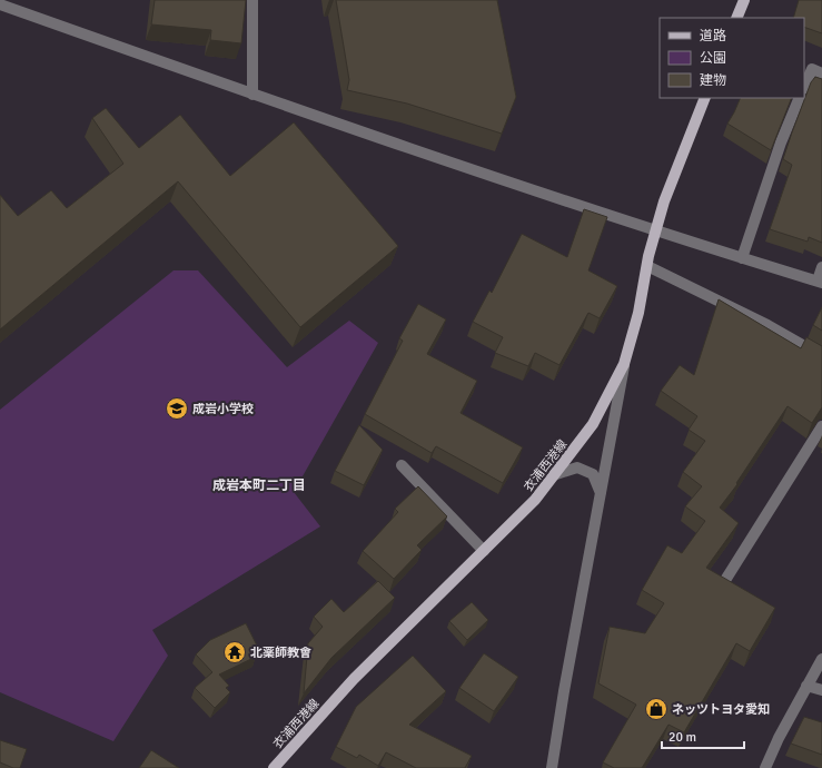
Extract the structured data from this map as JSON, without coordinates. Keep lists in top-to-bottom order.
{
  "streets": {
    "main road": ["衣浦西港線"]
  },
  "districts": ["成岩本町二丁目"],
  "places": {
    "school or university": ["成岩小学校"],
    "temple": ["北薬師教會"],
    "shop": ["ネッツトヨタ愛知"]
  },
  "legend": ["道路", "公園", "建物"],
  "scale_bar": "20 m"
}
